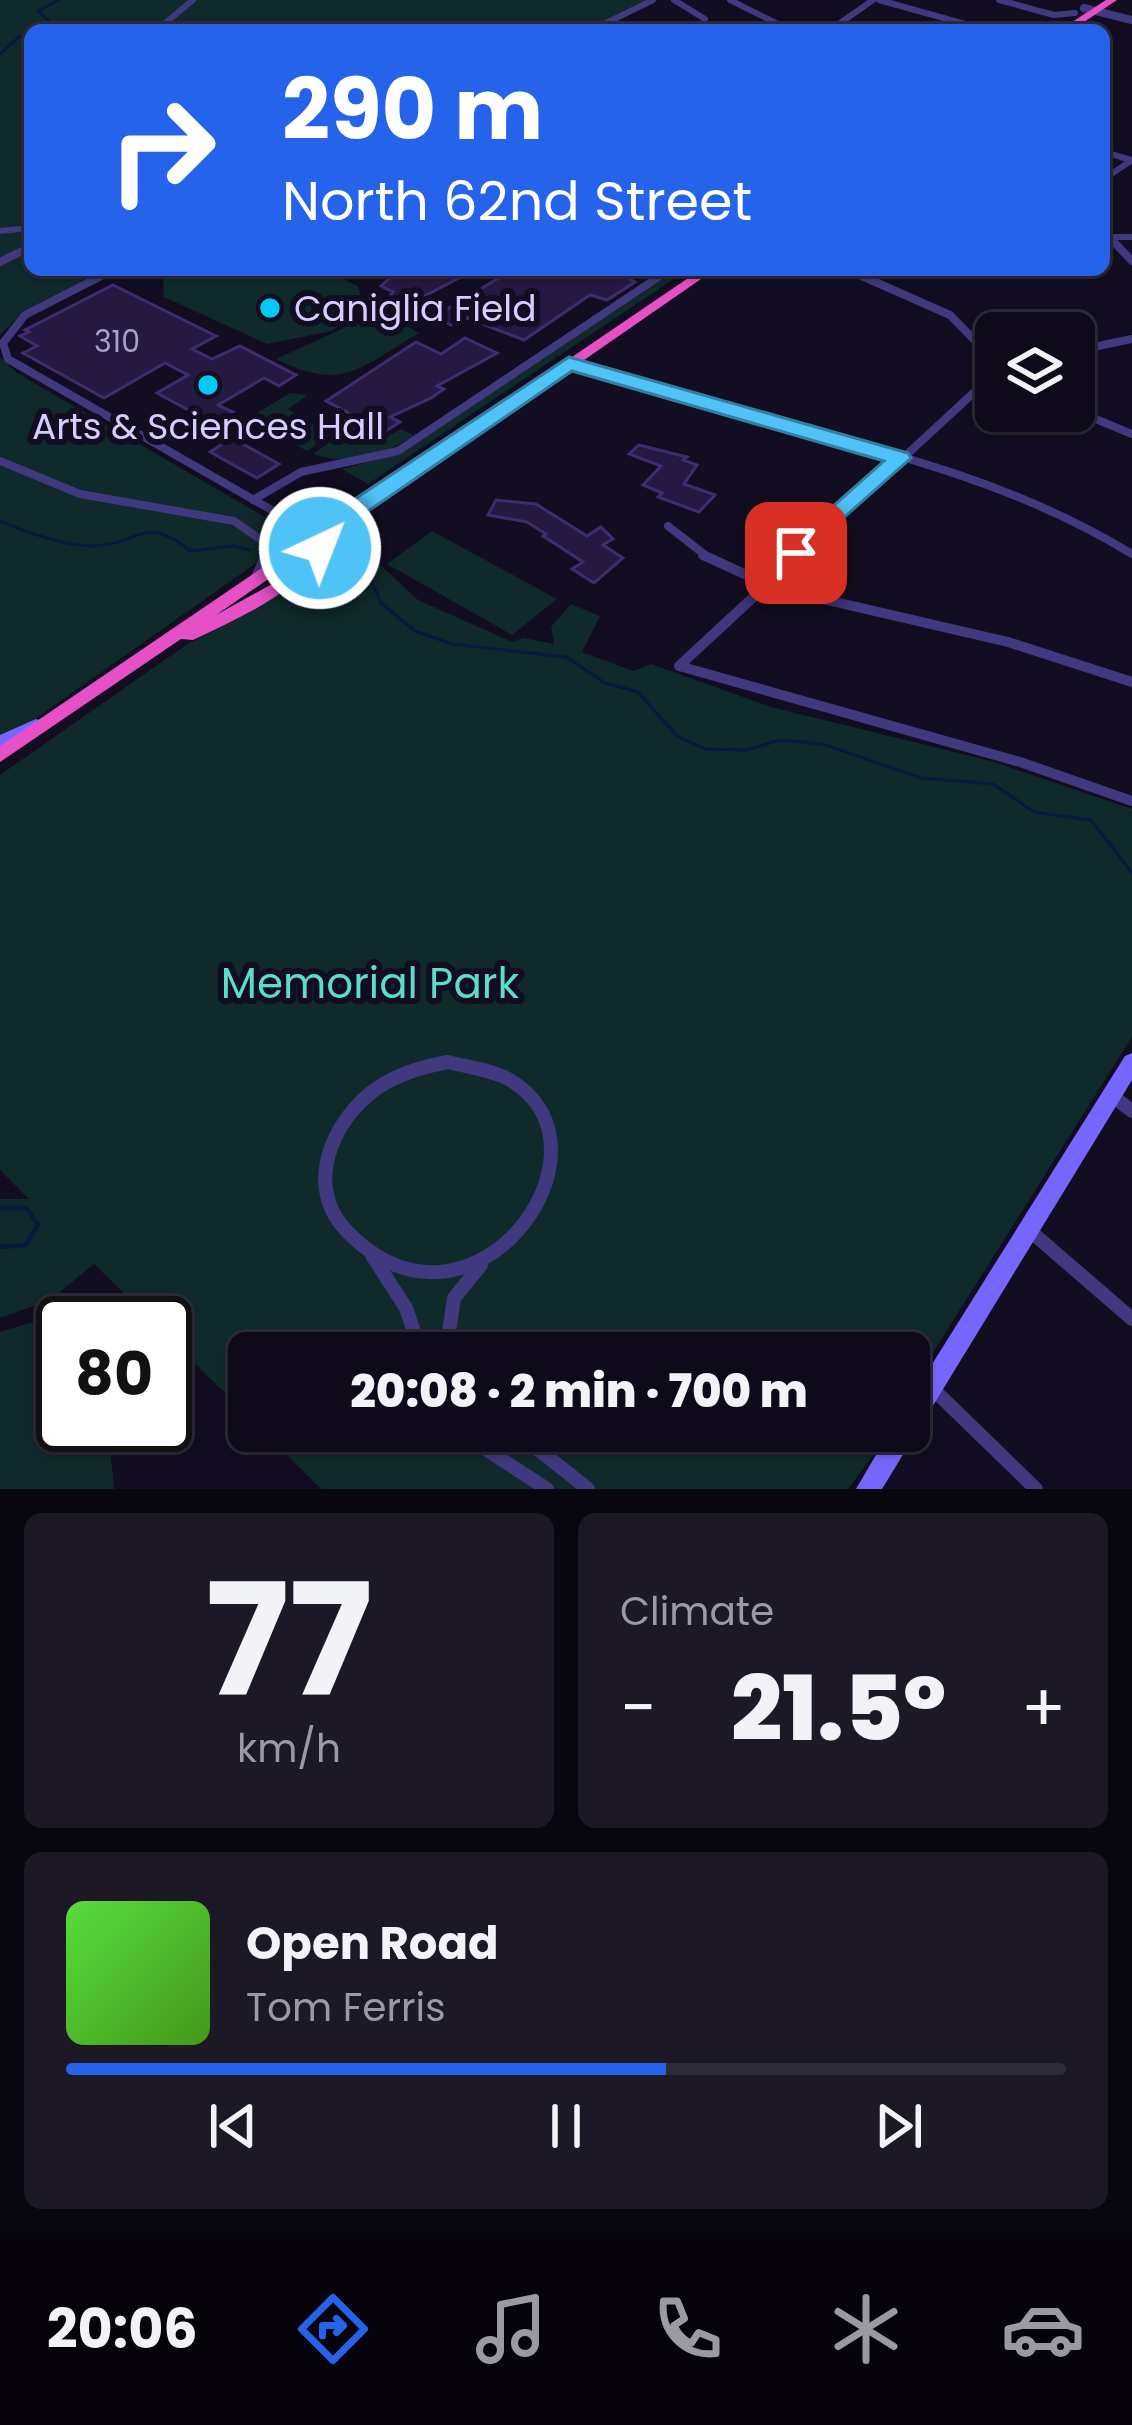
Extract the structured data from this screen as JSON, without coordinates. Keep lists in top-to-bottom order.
{
  "parks": ["Memorial Park"],
  "places": ["Caniglia Field", "Arts & Sciences Hall"],
  "house_numbers": ["310"],
  "page": {
    "turn": ["290 m", "North 62nd Street"],
    "limit": "80",
    "trip": "20:08 · 2 min · 700 m",
    "tile": [
      ["77", "km/h"],
      "Climate"
    ],
    "heat": ["−", "21.5°", "+"],
    "song": ["Open Road", "Tom Ferris"],
    "tabs": "20:06"
  }
}
